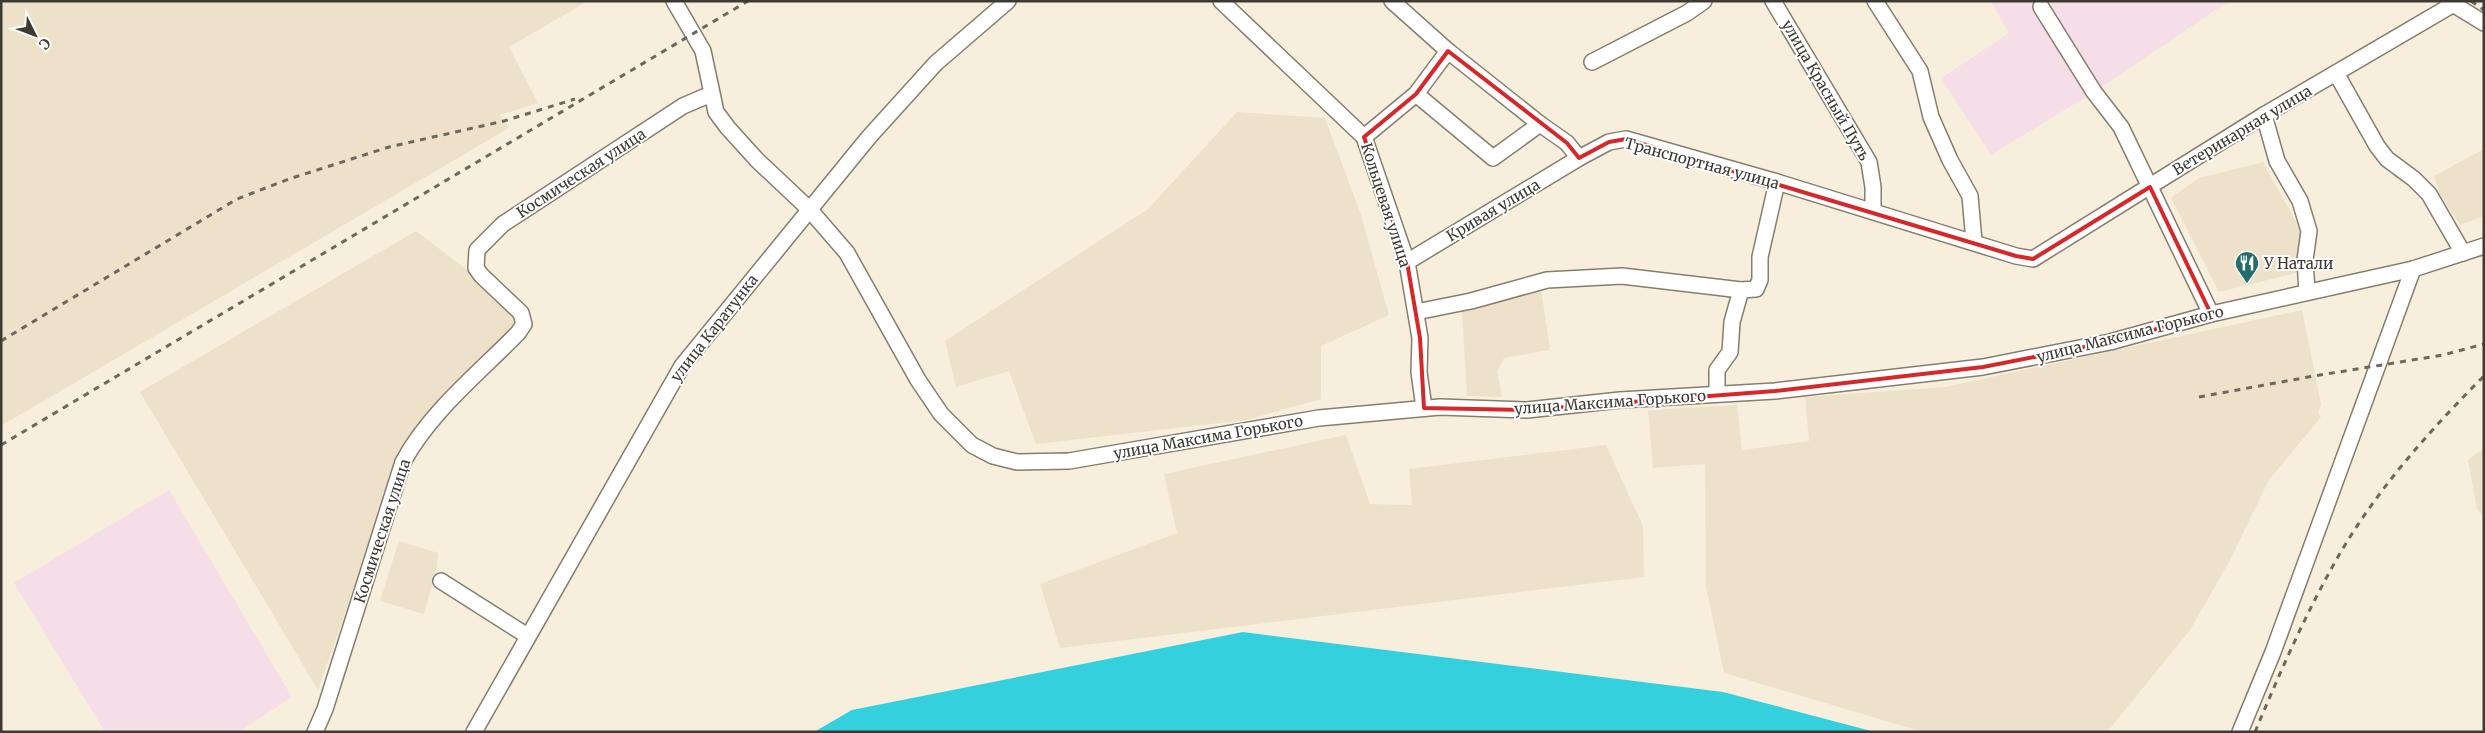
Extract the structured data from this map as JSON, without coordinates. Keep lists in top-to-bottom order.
{
  "streets": {
    "street": [
      "улица Красный Путь",
      "Ветеринарная улица",
      "Транспортная улица",
      "Космическая улица",
      "Кольцевая улица",
      "Кривая улица",
      "улица Каратунка",
      "улица Максима Горького"
    ]
  },
  "crossings": [
    ["улица Красный Путь", "Транспортная улица"],
    ["Ветеринарная улица", "Транспортная улица"],
    ["Транспортная улица", "Кривая улица"],
    ["Космическая улица", "улица Максима Горького"],
    ["Кольцевая улица", "Кривая улица"],
    ["Кольцевая улица", "улица Максима Горького"],
    ["улица Каратунка", "улица Максима Горького"]
  ],
  "places": {
    "restaurant": ["У Натали"]
  },
  "north": "bottom right"
}
